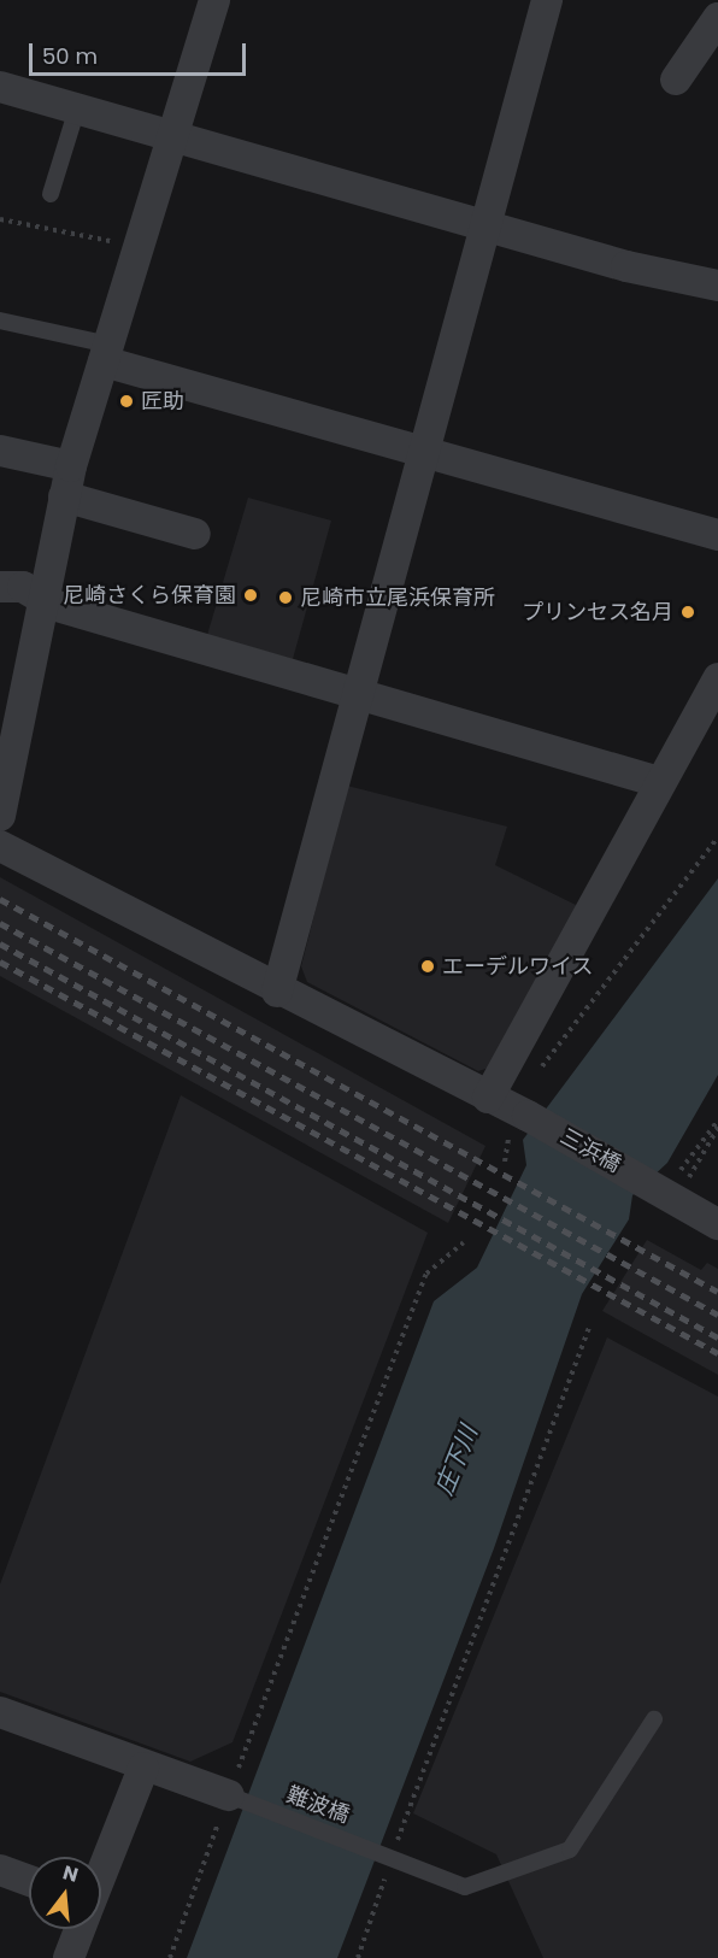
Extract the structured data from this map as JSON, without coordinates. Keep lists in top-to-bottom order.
{
  "streets": {
    "street": ["三浜橋"],
    "lane": ["難波橋"]
  },
  "water": ["庄下川"],
  "places": [
    "匠助",
    "尼崎さくら保育園",
    "尼崎市立尾浜保育所",
    "プリンセス名月",
    "エーデルワイス"
  ],
  "scale_bar": "50 m",
  "north": "top"
}
